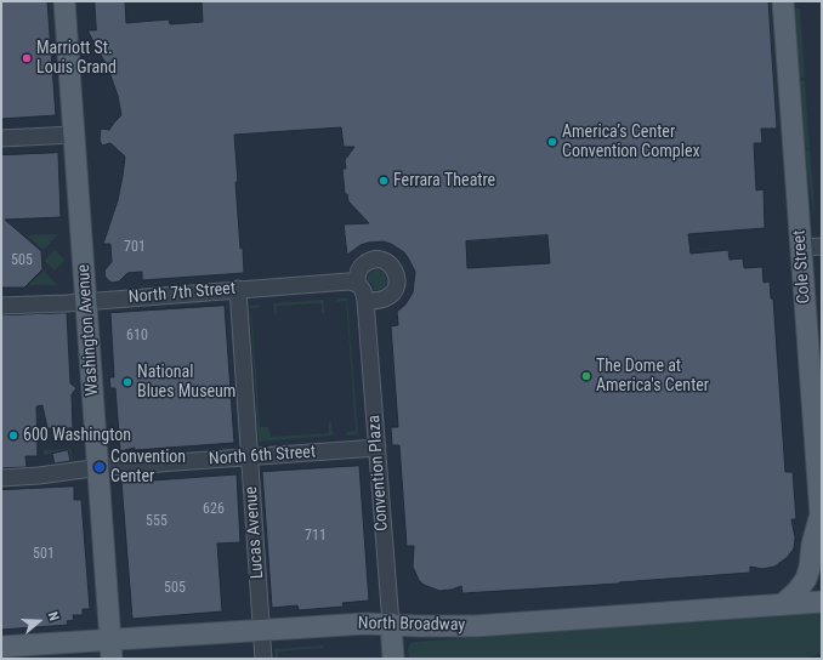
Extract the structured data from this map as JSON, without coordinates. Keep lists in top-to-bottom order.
{
  "streets": {
    "main road": [
      "Cole Street",
      "Washington Avenue",
      "Convention Plaza",
      "North Broadway"
    ],
    "street": ["North 7th Street", "North 6th Street", "Lucas Avenue"]
  },
  "crossings": [
    ["Cole Street", "North Broadway"],
    ["North 7th Street", "Washington Avenue"],
    ["North 7th Street", "Convention Plaza"],
    ["North 7th Street", "Lucas Avenue"],
    ["Washington Avenue", "North 6th Street"],
    ["Washington Avenue", "North Broadway"],
    ["North 6th Street", "Convention Plaza"],
    ["North 6th Street", "Lucas Avenue"],
    ["Convention Plaza", "North Broadway"],
    ["Lucas Avenue", "North Broadway"]
  ],
  "places": [
    "Marriott St. Louis Grand",
    "America’s Center Convention Complex",
    "Ferrara Theatre",
    "The Dome at America's Center",
    "National Blues Museum",
    "600 Washington",
    "Convention Center"
  ],
  "house_numbers": [
    "701",
    "505",
    "610",
    "626",
    "555",
    "711",
    "501",
    "505"
  ],
  "north": "right"
}
